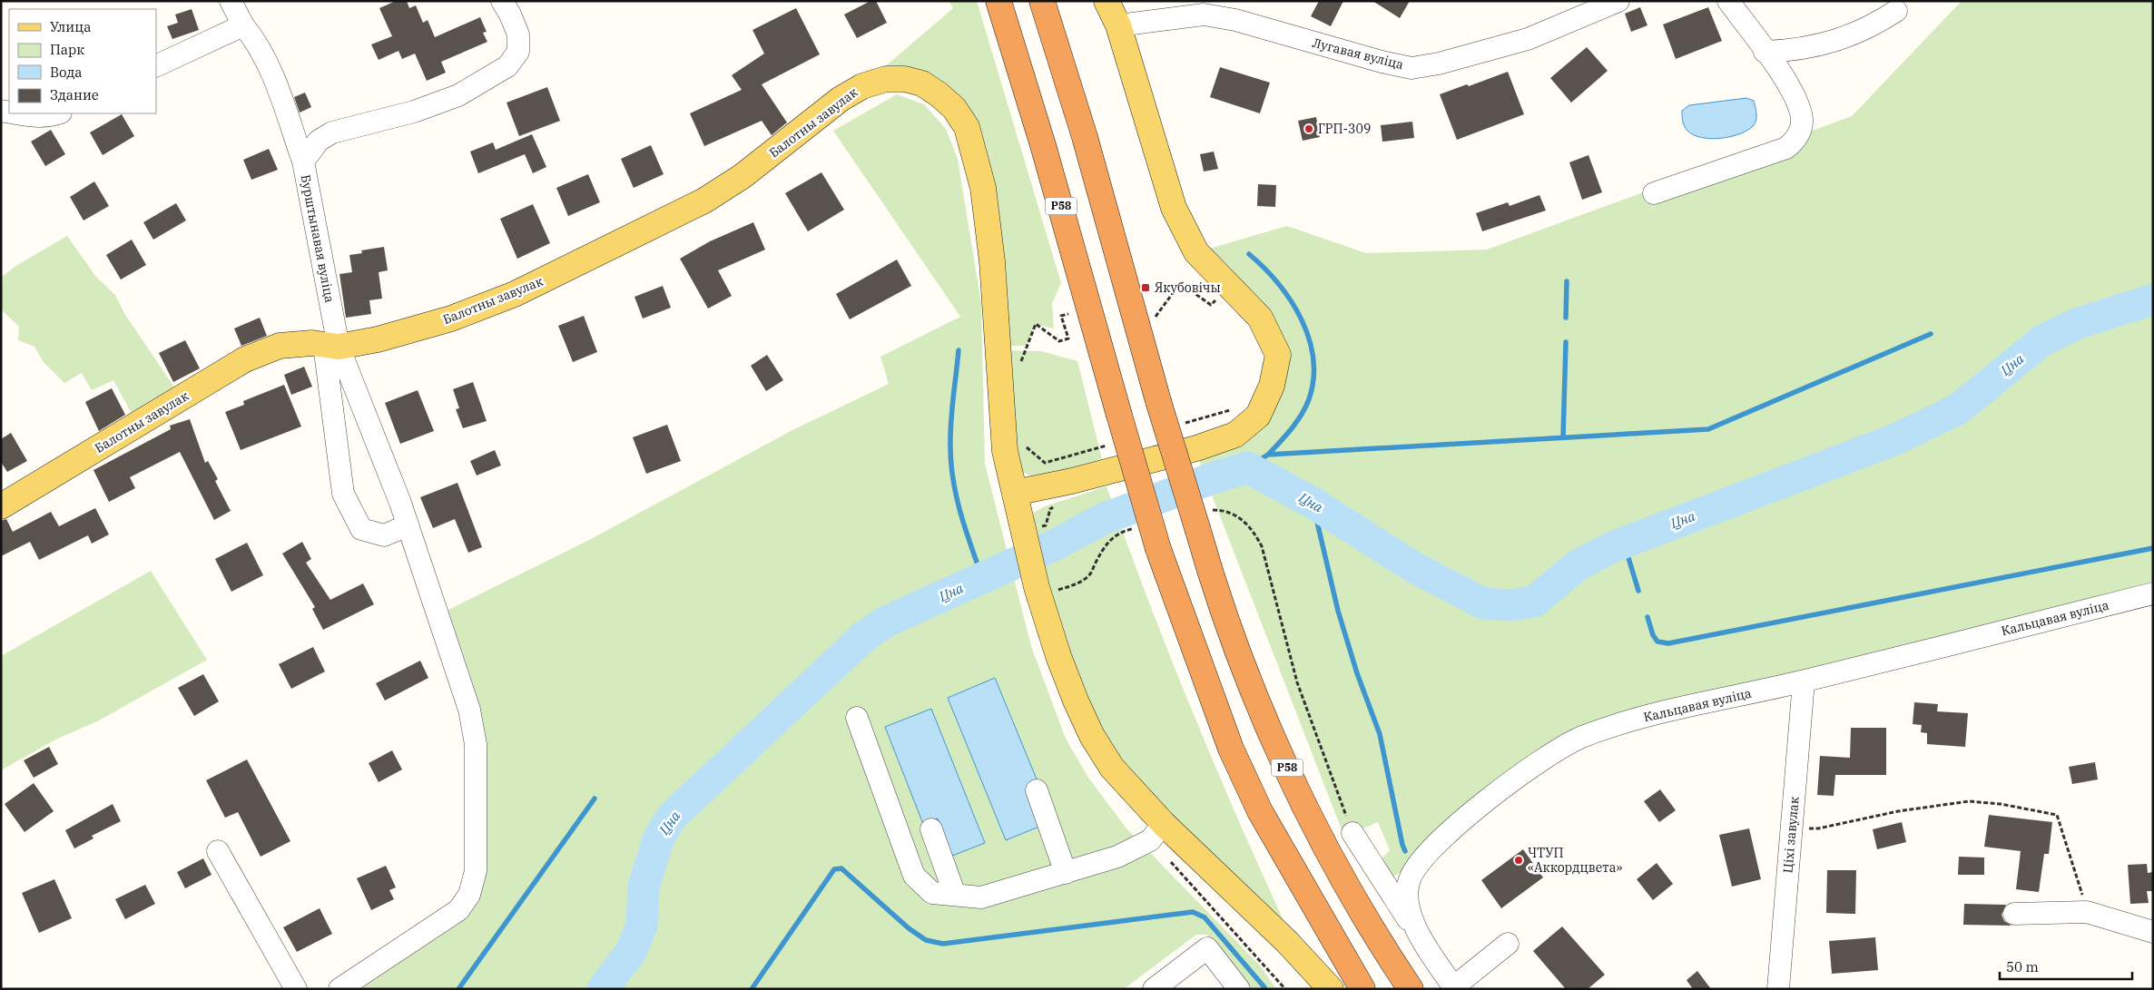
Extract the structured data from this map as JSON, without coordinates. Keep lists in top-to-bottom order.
{
  "streets": {
    "highway": ["Р58"],
    "main road": ["Балотны завулак"],
    "street": [
      "Лугавая вуліца",
      "Бурштынавая вуліца",
      "Кальцавая вуліца",
      "Ціхі завулак"
    ]
  },
  "crossings": [
    ["Балотны завулак", "Бурштынавая вуліца"],
    ["Кальцавая вуліца", "Ціхі завулак"]
  ],
  "water": ["Цна"],
  "places": {
    "other": ["ГРП-309", "ЧТУП «Аккордцвета»"],
    "transit": ["Якубовічы"]
  },
  "legend": [
    "Улица",
    "Парк",
    "Вода",
    "Здание"
  ],
  "scale_bar": "50 m"
}
